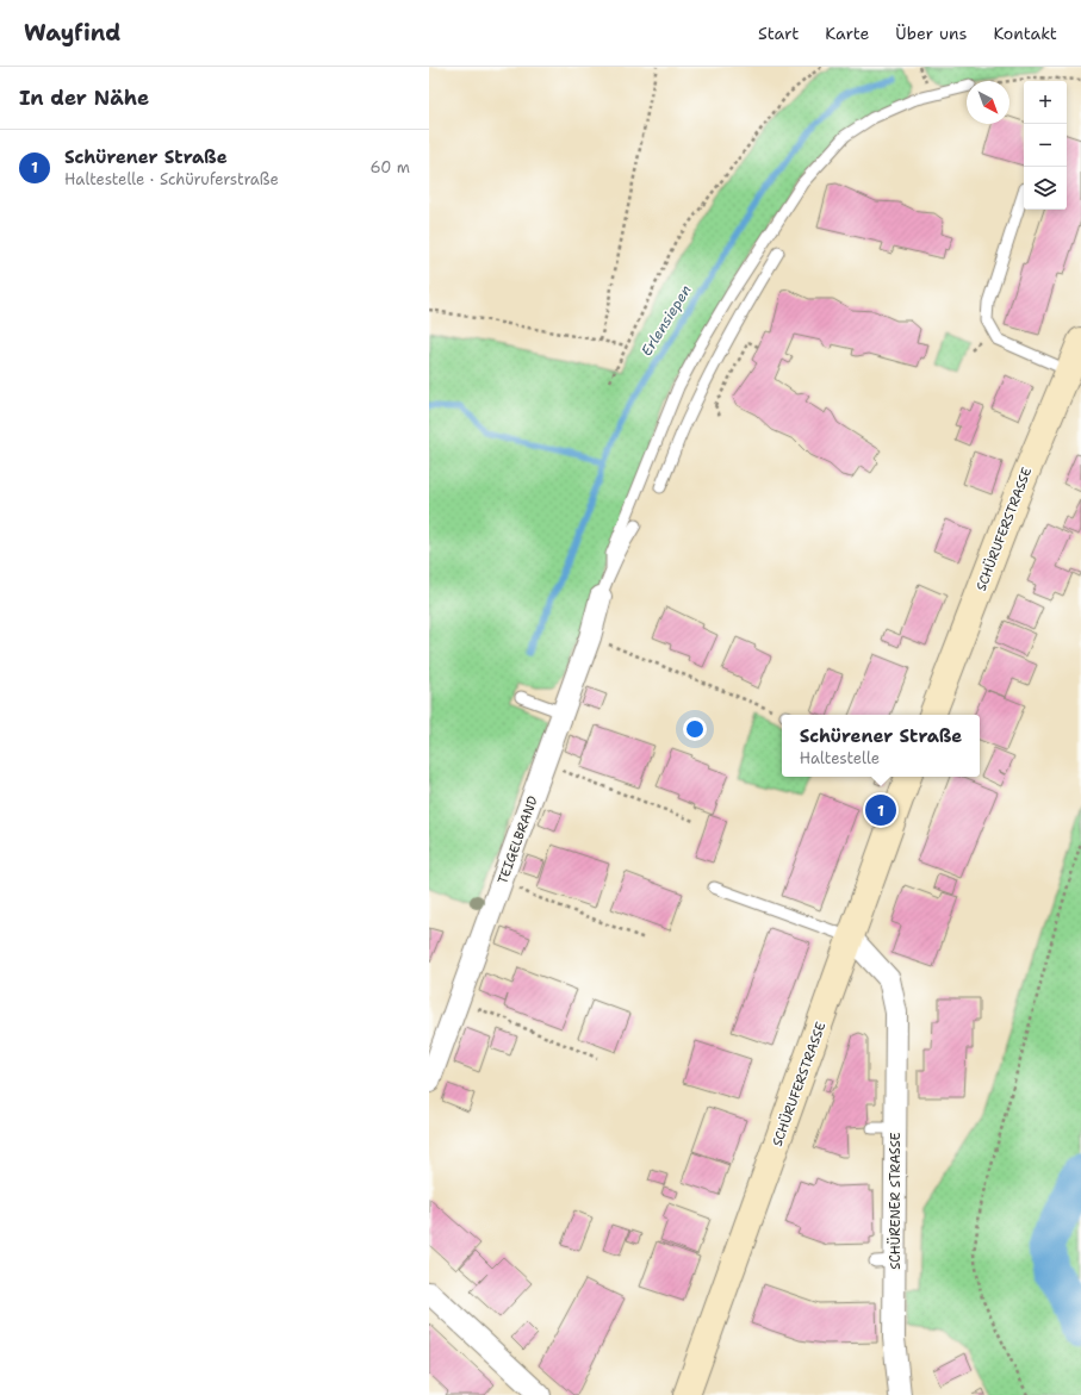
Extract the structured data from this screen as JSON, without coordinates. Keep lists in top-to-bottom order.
{
  "streets": {
    "main road": ["SCHÜRUFERSTRASSE"],
    "street": ["TEIGELBRAND", "SCHÜRENER STRASSE"]
  },
  "crossings": [
    ["SCHÜRUFERSTRASSE", "SCHÜRENER STRASSE"]
  ],
  "water": ["Erlensiepen"],
  "north": "bottom right",
  "page": {
    "header": "Wayfind",
    "nav": [
      "Start",
      "Karte",
      "Über uns",
      "Kontakt"
    ],
    "heading": "In der Nähe",
    "map_buttons": ["+", "−"],
    "list": [
      {
        "mark": "1",
        "name": "Schürener Straße",
        "note": "Haltestelle · Schüruferstraße",
        "value": "60 m"
      }
    ],
    "popup": ["Schürener Straße", "Haltestelle"],
    "pins": "1"
  }
}
